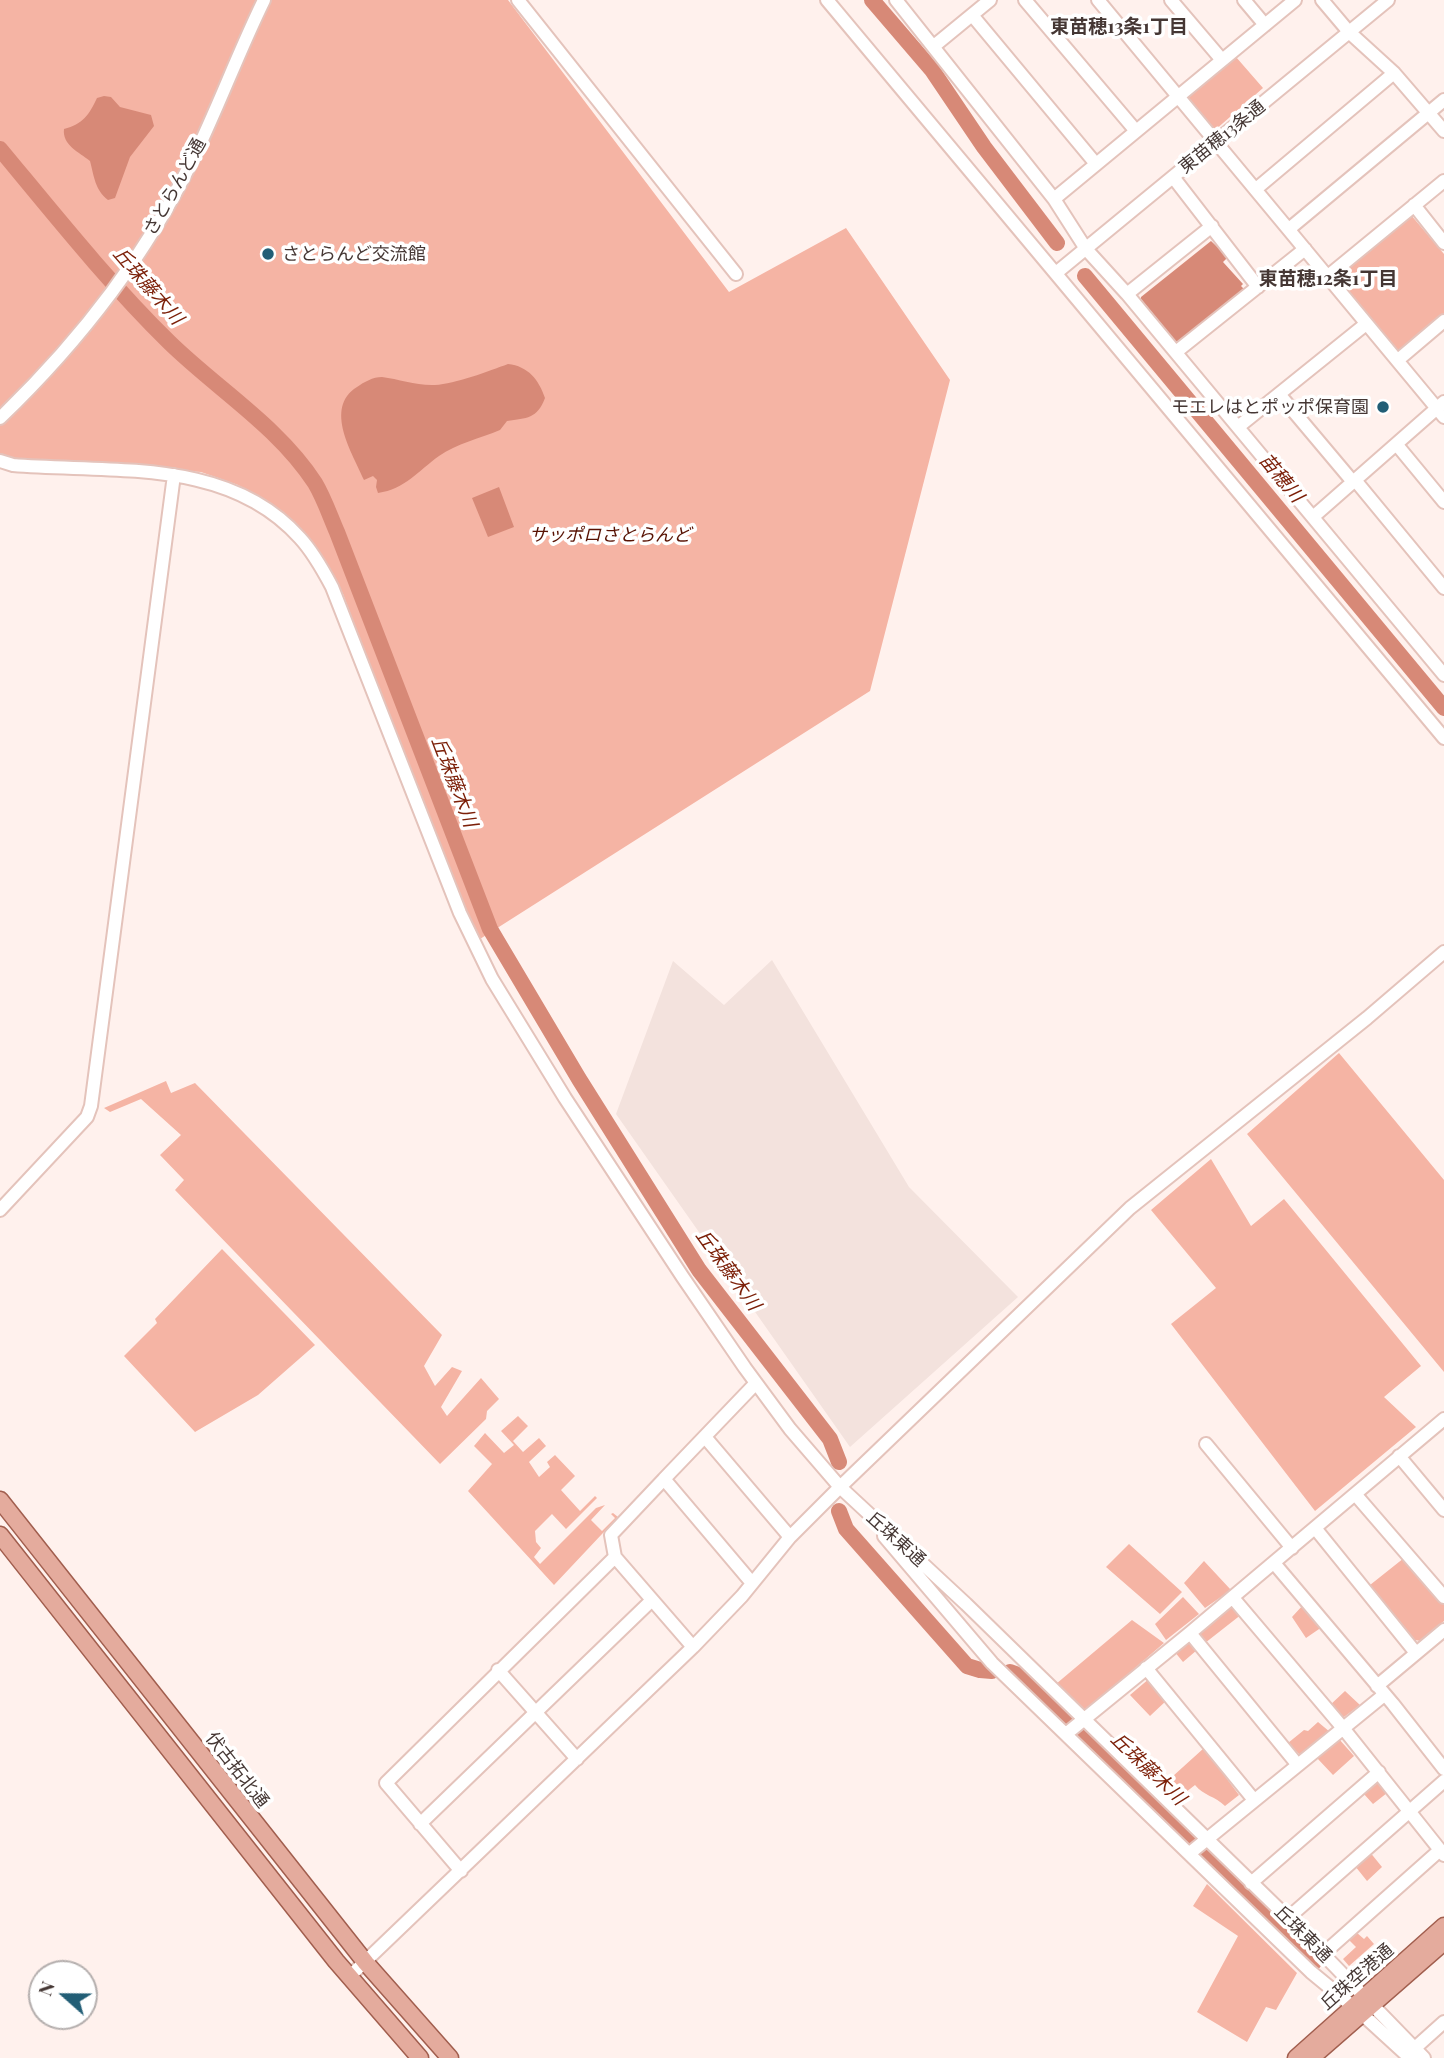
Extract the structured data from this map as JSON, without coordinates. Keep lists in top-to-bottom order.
{
  "streets": {
    "main road": ["伏古拓北通", "丘珠空港通"],
    "street": ["東苗穂13条通", "さとらんど通", "丘珠東通"]
  },
  "crossings": [
    ["丘珠東通", "丘珠空港通"]
  ],
  "districts": ["東苗穂13条1丁目", "東苗穂12条1丁目"],
  "water": ["丘珠藤木川", "苗穂川"],
  "parks": ["サッポロさとらんど"],
  "places": ["さとらんど交流館", "モエレはとポッポ保育園"],
  "north": "left"
}
